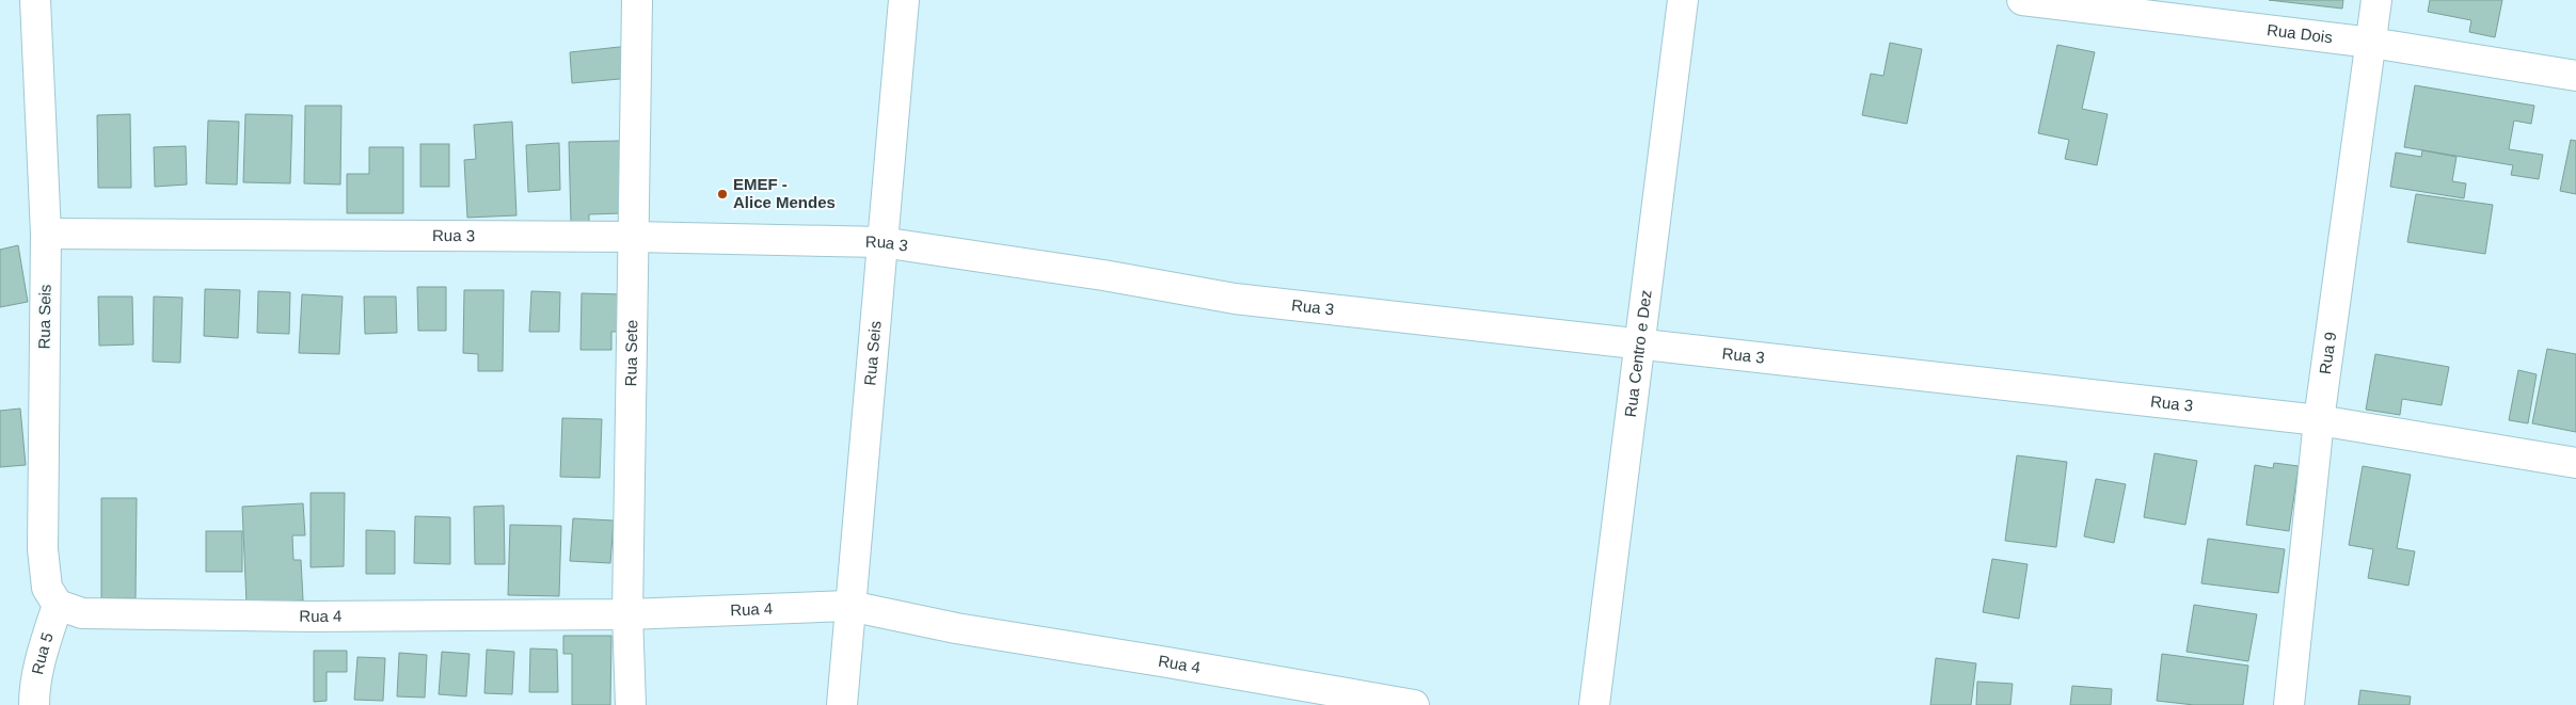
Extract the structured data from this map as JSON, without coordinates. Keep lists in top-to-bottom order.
{
  "streets": {
    "street": [
      "Rua Dois",
      "Rua 3",
      "Rua Seis",
      "Rua 9",
      "Rua Sete",
      "Rua Centro e Dez",
      "Rua 4",
      "Rua 5"
    ]
  },
  "crossings": [
    ["Rua Dois", "Rua 9"],
    ["Rua 3", "Rua Seis"],
    ["Rua 3", "Rua 9"],
    ["Rua 3", "Rua Sete"],
    ["Rua 3", "Rua Centro e Dez"],
    ["Rua Seis", "Rua 4"],
    ["Rua Seis", "Rua 5"],
    ["Rua Sete", "Rua 4"],
    ["Rua 4", "Rua 5"]
  ],
  "places": ["EMEF - Alice Mendes"]
}
